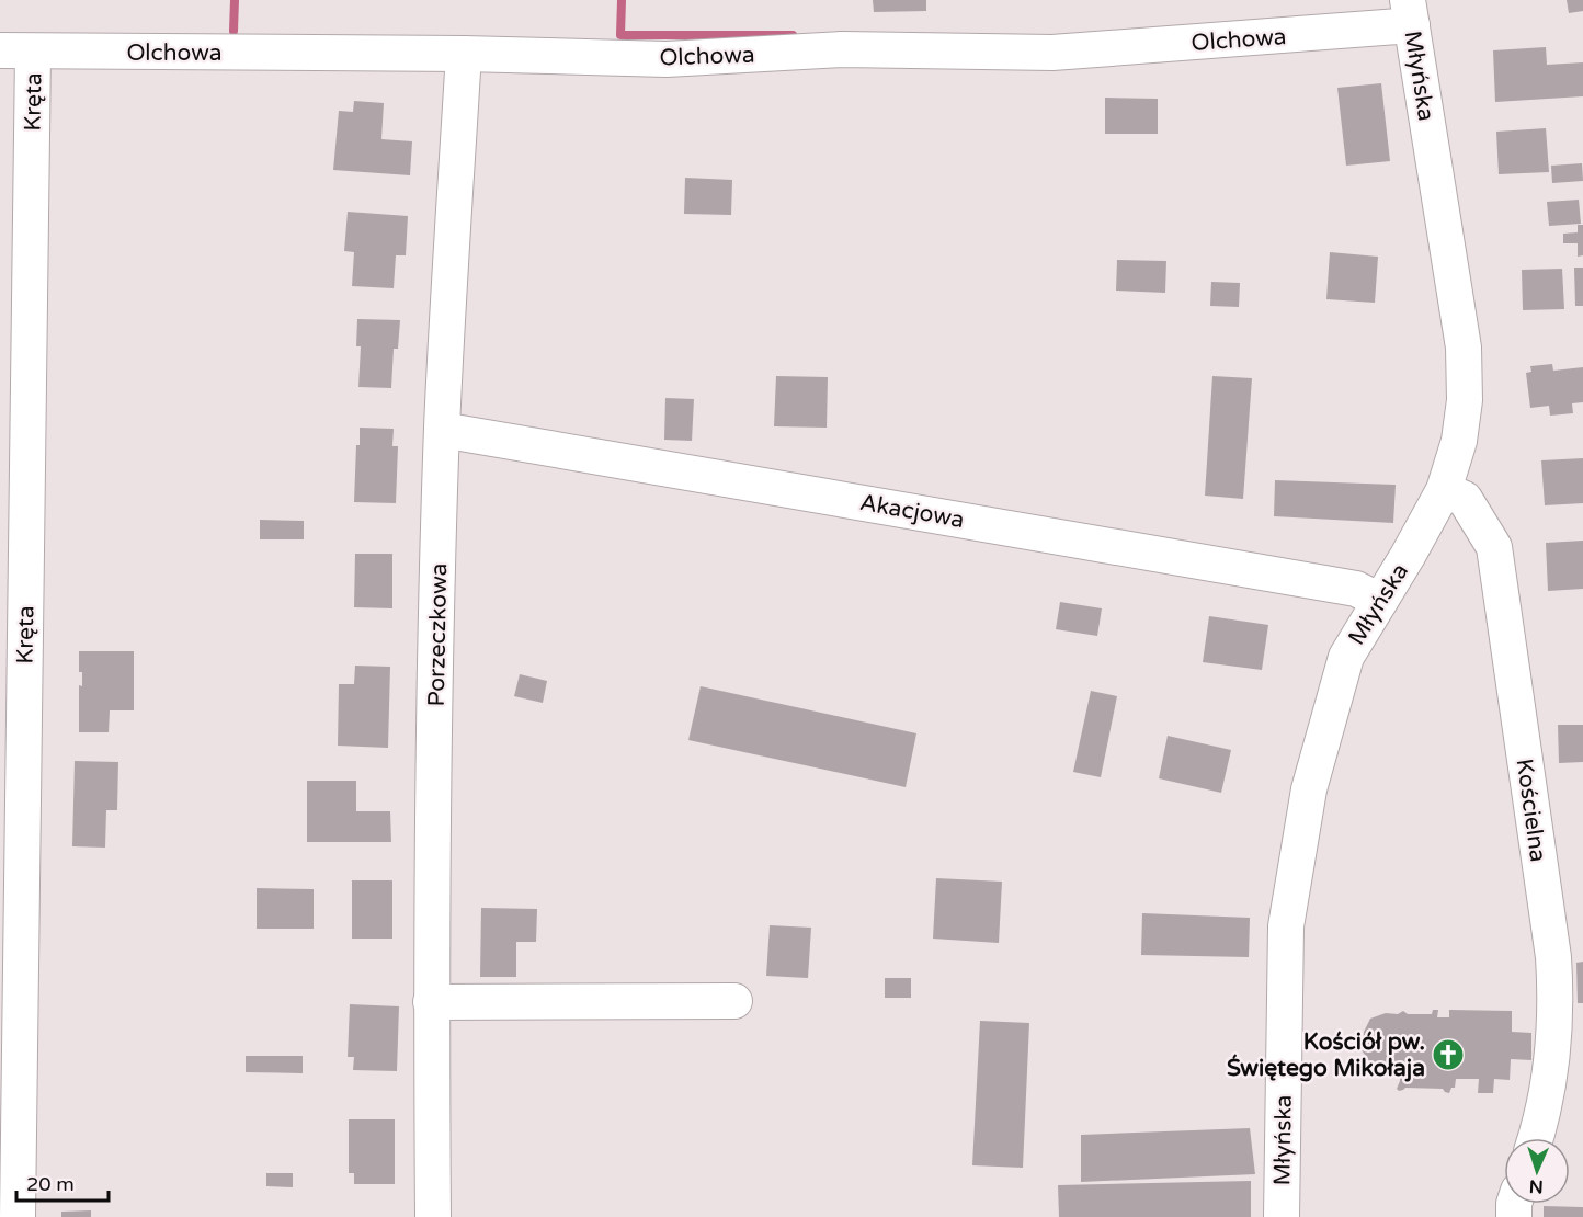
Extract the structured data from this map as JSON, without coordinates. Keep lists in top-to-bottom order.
{
  "streets": {
    "street": [
      "Olchowa",
      "Młyńska",
      "Kręta",
      "Akacjowa",
      "Porzeczkowa",
      "Kościelna"
    ]
  },
  "crossings": [
    ["Olchowa", "Młyńska"],
    ["Olchowa", "Kręta"],
    ["Olchowa", "Porzeczkowa"],
    ["Młyńska", "Akacjowa"],
    ["Młyńska", "Kościelna"],
    ["Akacjowa", "Porzeczkowa"]
  ],
  "places": {
    "church": ["Kościół pw. Świętego Mikołaja"]
  },
  "scale_bar": "20 m",
  "north": "bottom"
}
